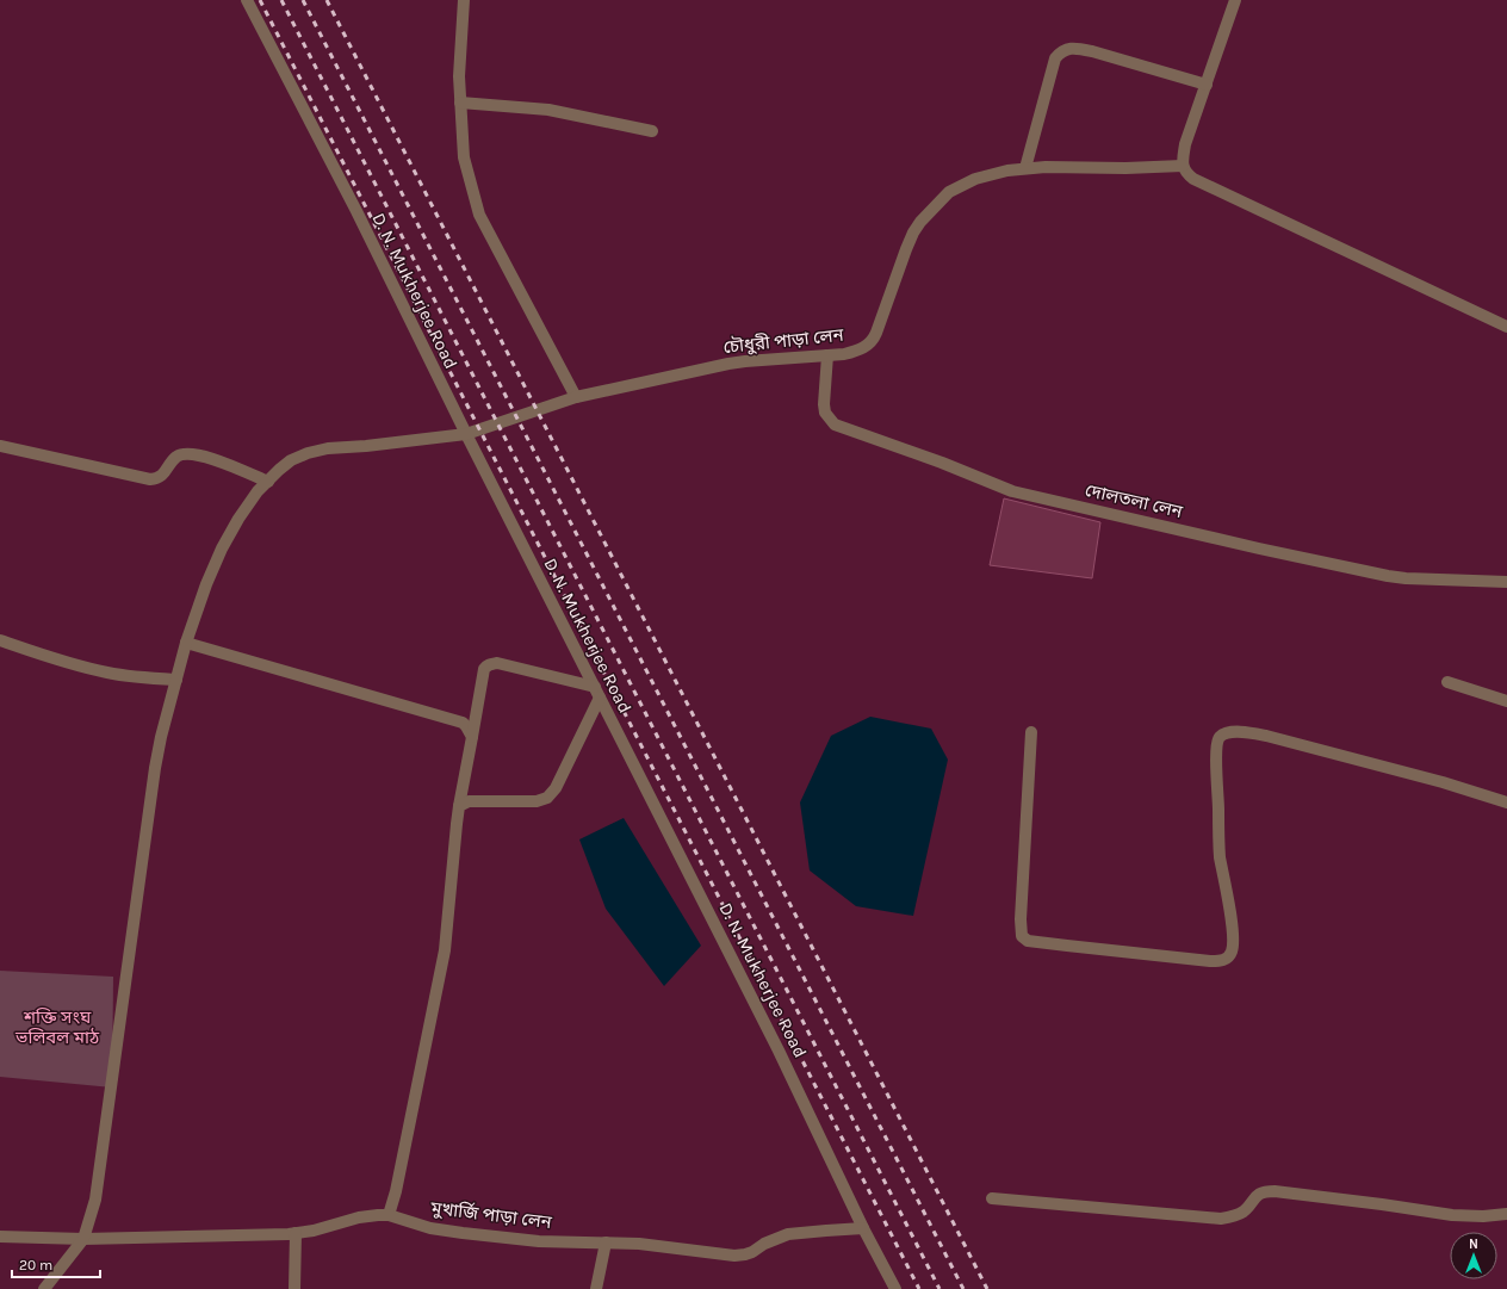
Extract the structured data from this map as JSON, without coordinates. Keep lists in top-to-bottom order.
{
  "streets": {
    "street": [
      "D. N. Mukherjee Road",
      "চৌধুরী পাড়া লেন",
      "দোলতলা লেন",
      "মুখার্জি পাড়া লেন"
    ]
  },
  "crossings": [
    ["D. N. Mukherjee Road", "চৌধুরী পাড়া লেন"],
    ["D. N. Mukherjee Road", "মুখার্জি পাড়া লেন"],
    ["চৌধুরী পাড়া লেন", "দোলতলা লেন"],
    ["চৌধুরী পাড়া লেন", "মুখার্জি পাড়া লেন"]
  ],
  "parks": ["শক্তি সংঘ ভলিবল মাঠ"],
  "scale_bar": "20 m",
  "north": "top"
}
